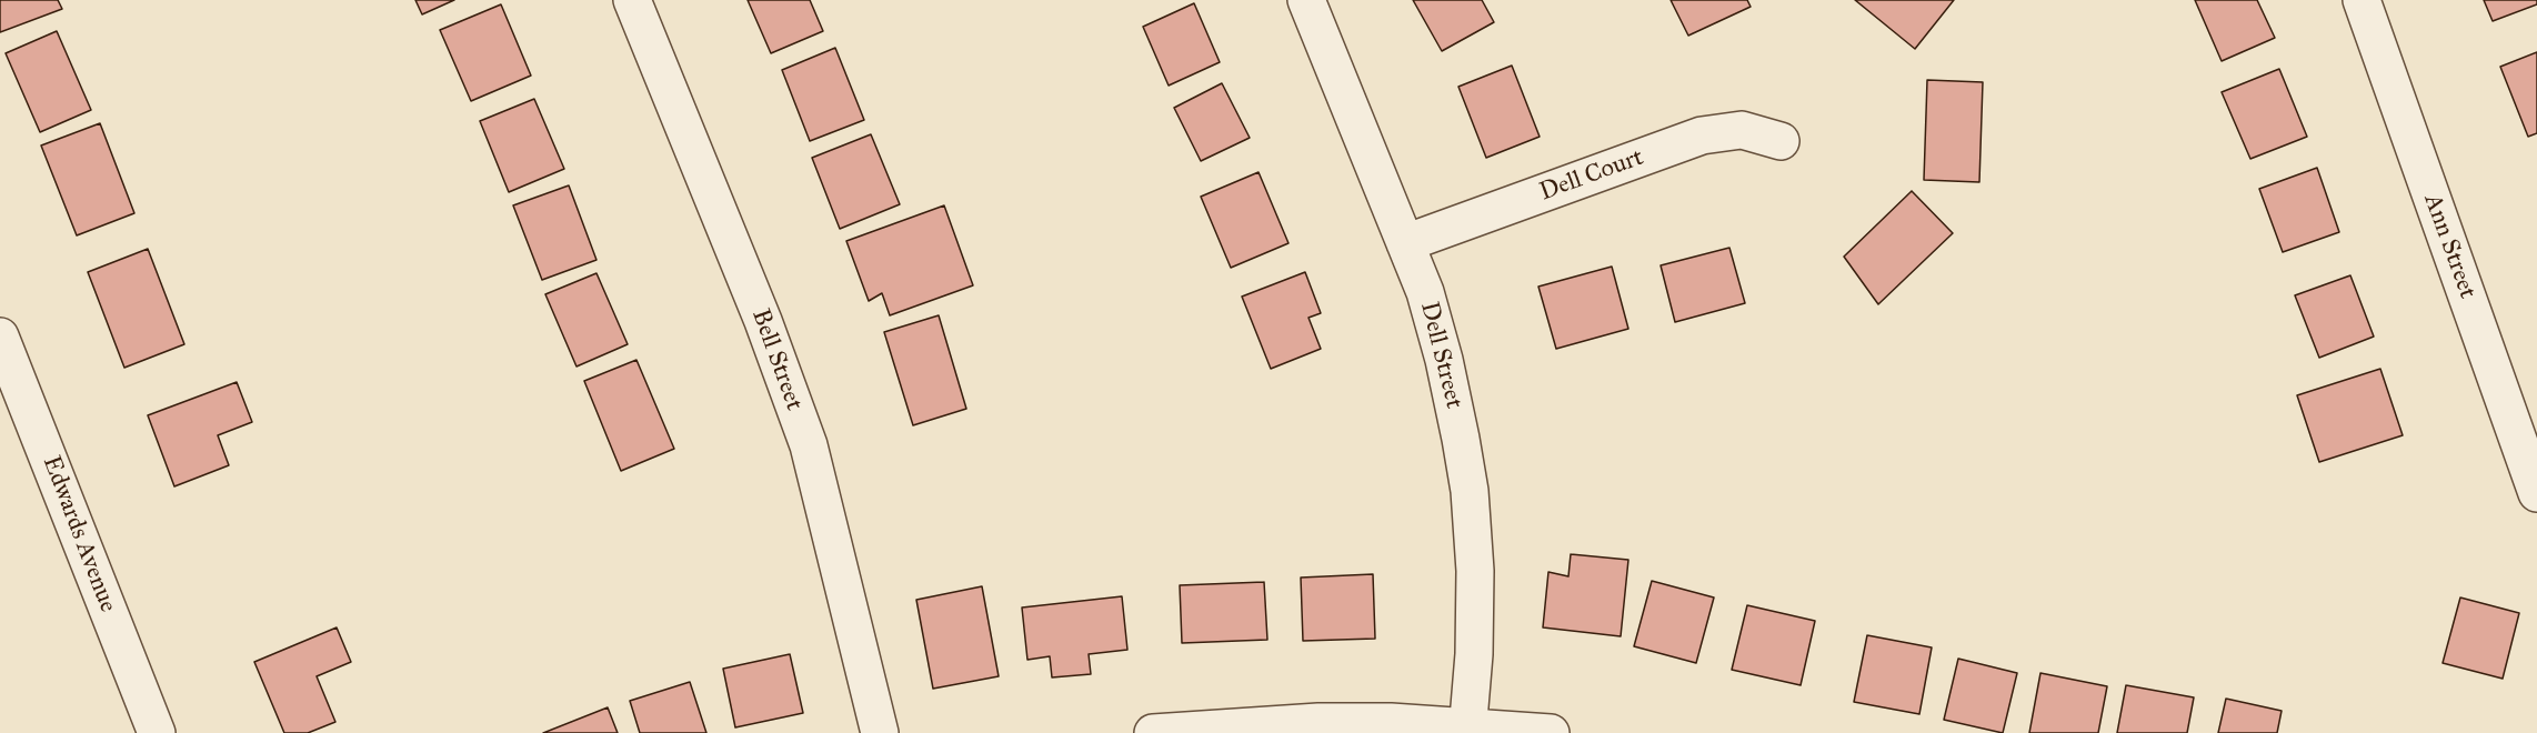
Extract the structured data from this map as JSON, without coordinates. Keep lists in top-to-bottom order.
{
  "streets": {
    "street": [
      "Dell Court",
      "Ann Street",
      "Dell Street",
      "Bell Street",
      "Edwards Avenue"
    ]
  },
  "crossings": [
    ["Dell Court", "Dell Street"]
  ]
}
